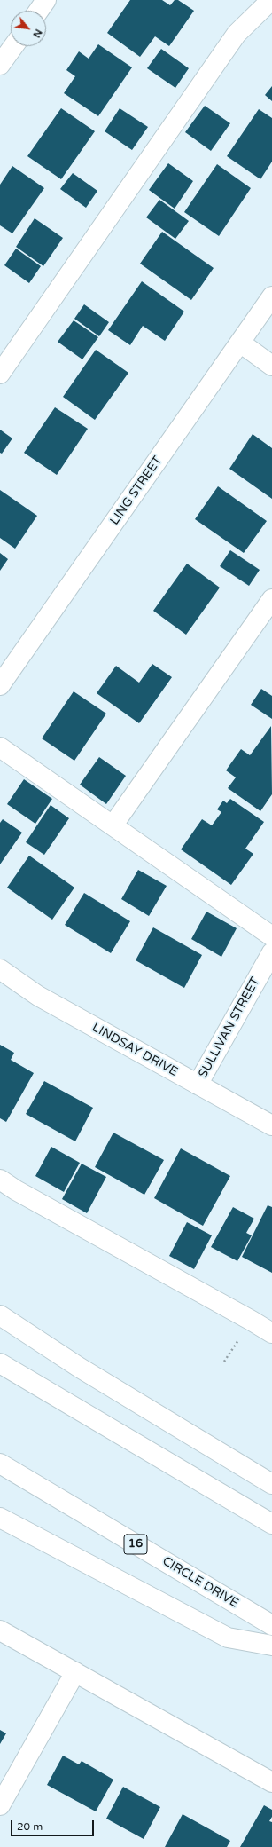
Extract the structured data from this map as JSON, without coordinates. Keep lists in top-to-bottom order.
{
  "streets": {
    "main road": [
      "LING STREET",
      "SULLIVAN STREET",
      "LINDSAY DRIVE",
      "16",
      "CIRCLE DRIVE"
    ]
  },
  "crossings": [
    ["SULLIVAN STREET", "LINDSAY DRIVE"]
  ],
  "scale_bar": "20 m",
  "north": "bottom right"
}
